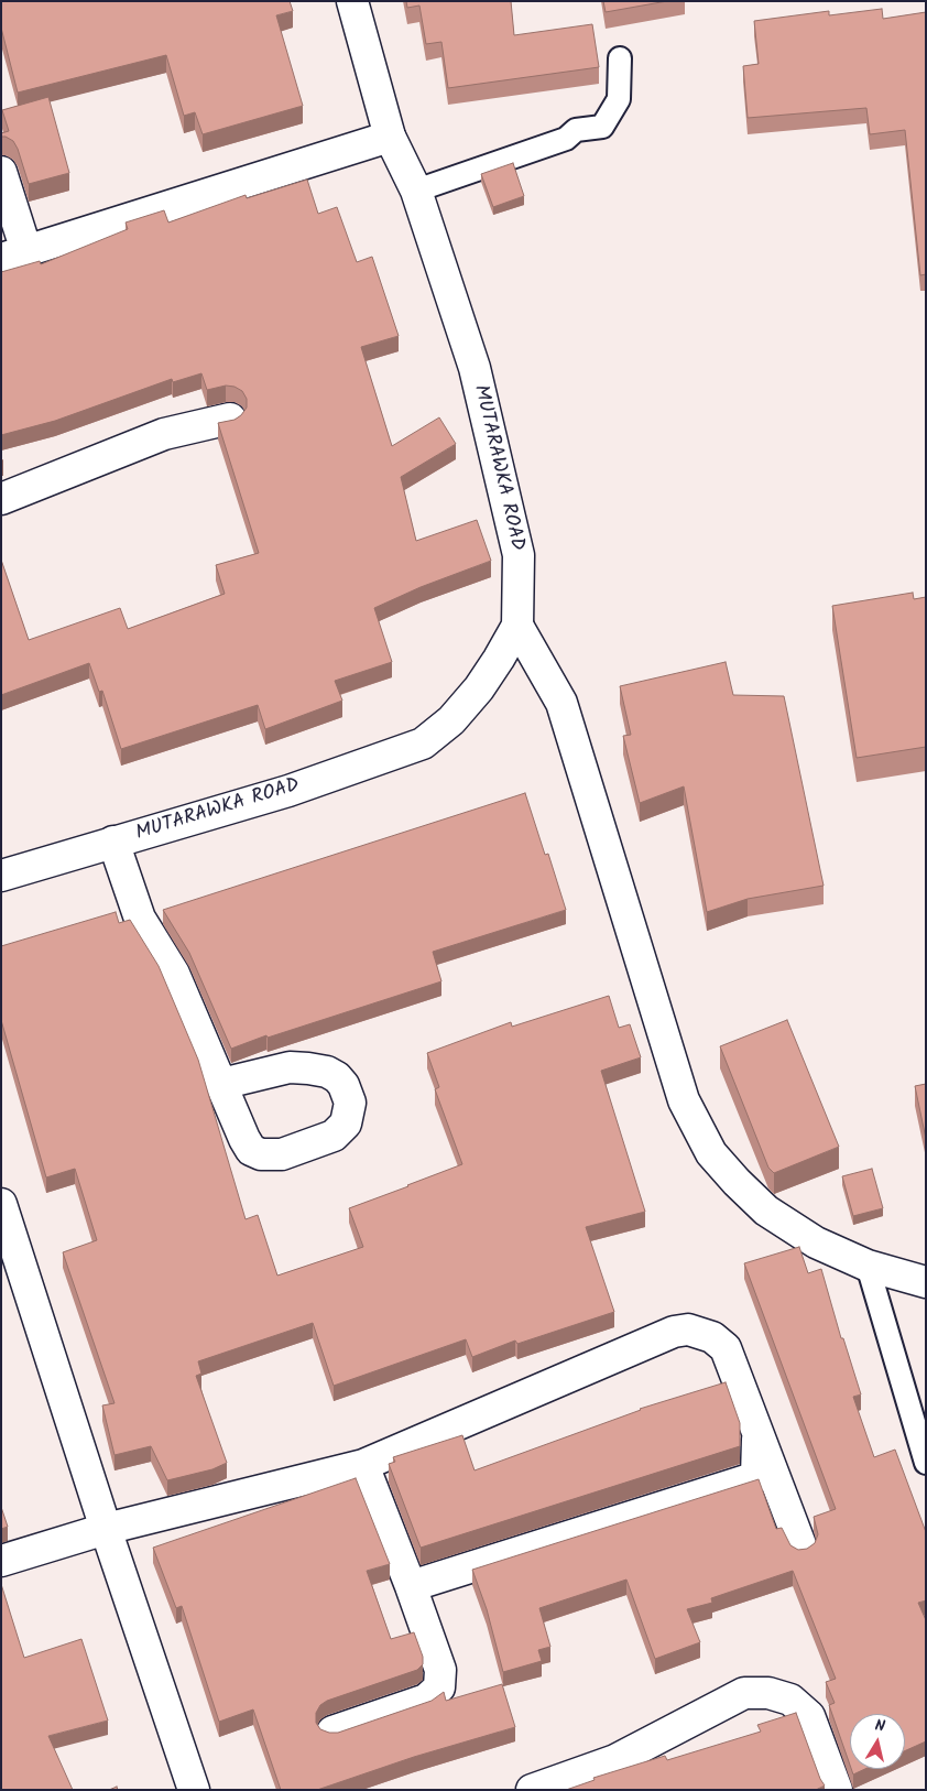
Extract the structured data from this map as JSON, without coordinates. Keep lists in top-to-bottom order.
{
  "streets": {
    "street": ["MUTARAWKA ROAD"]
  },
  "north": "top"
}
